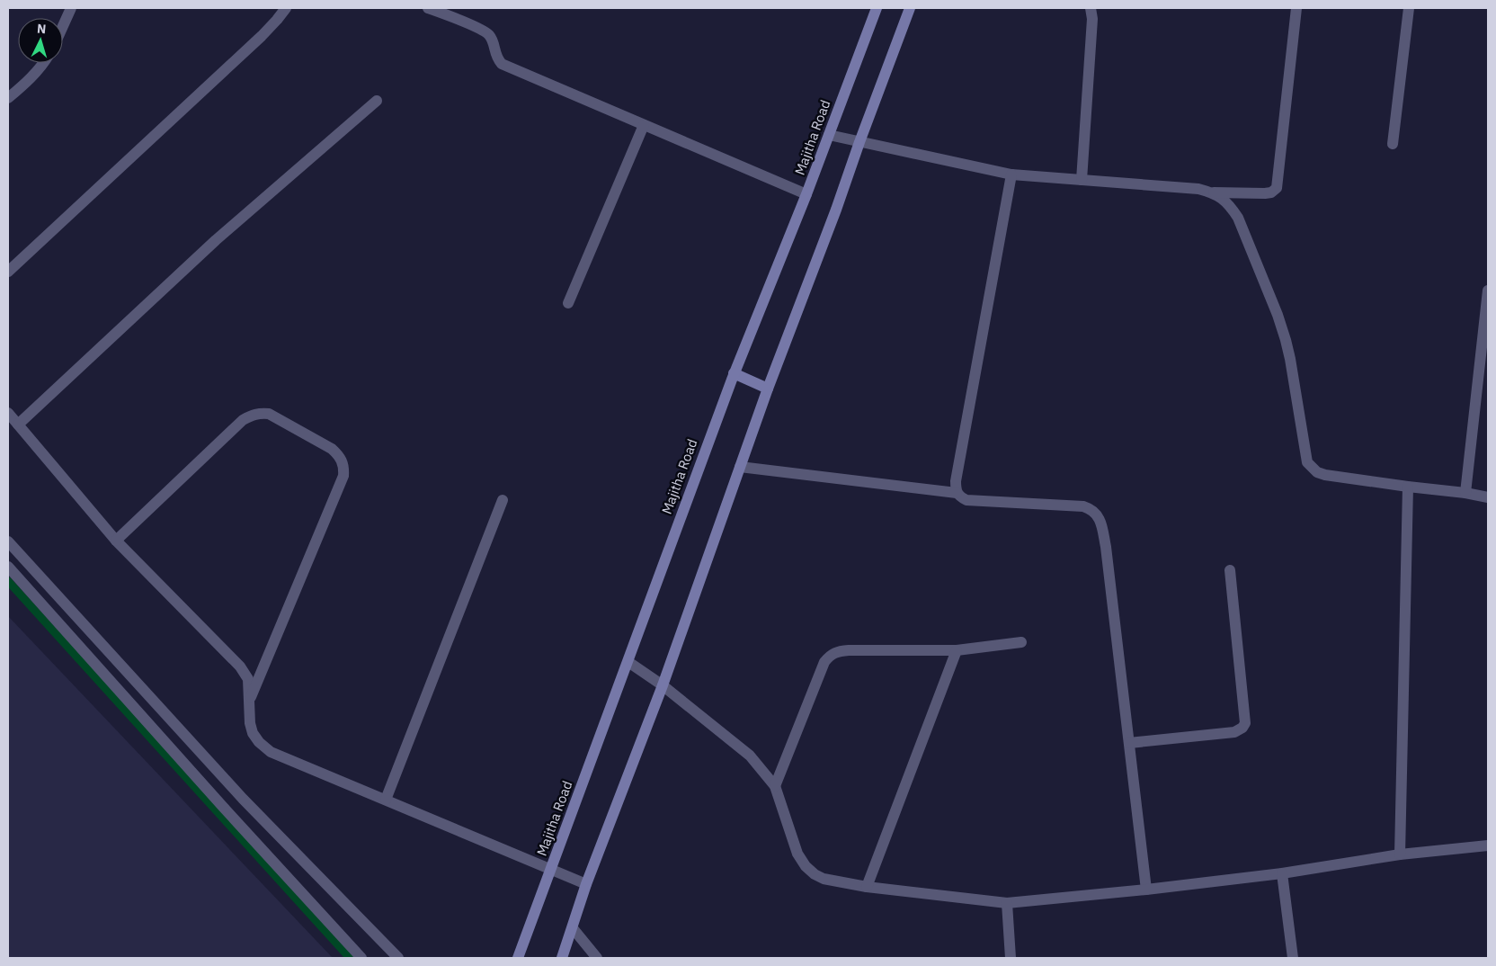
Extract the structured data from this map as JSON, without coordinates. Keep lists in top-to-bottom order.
{
  "streets": {
    "main road": ["Majitha Road"]
  },
  "north": "top"
}
